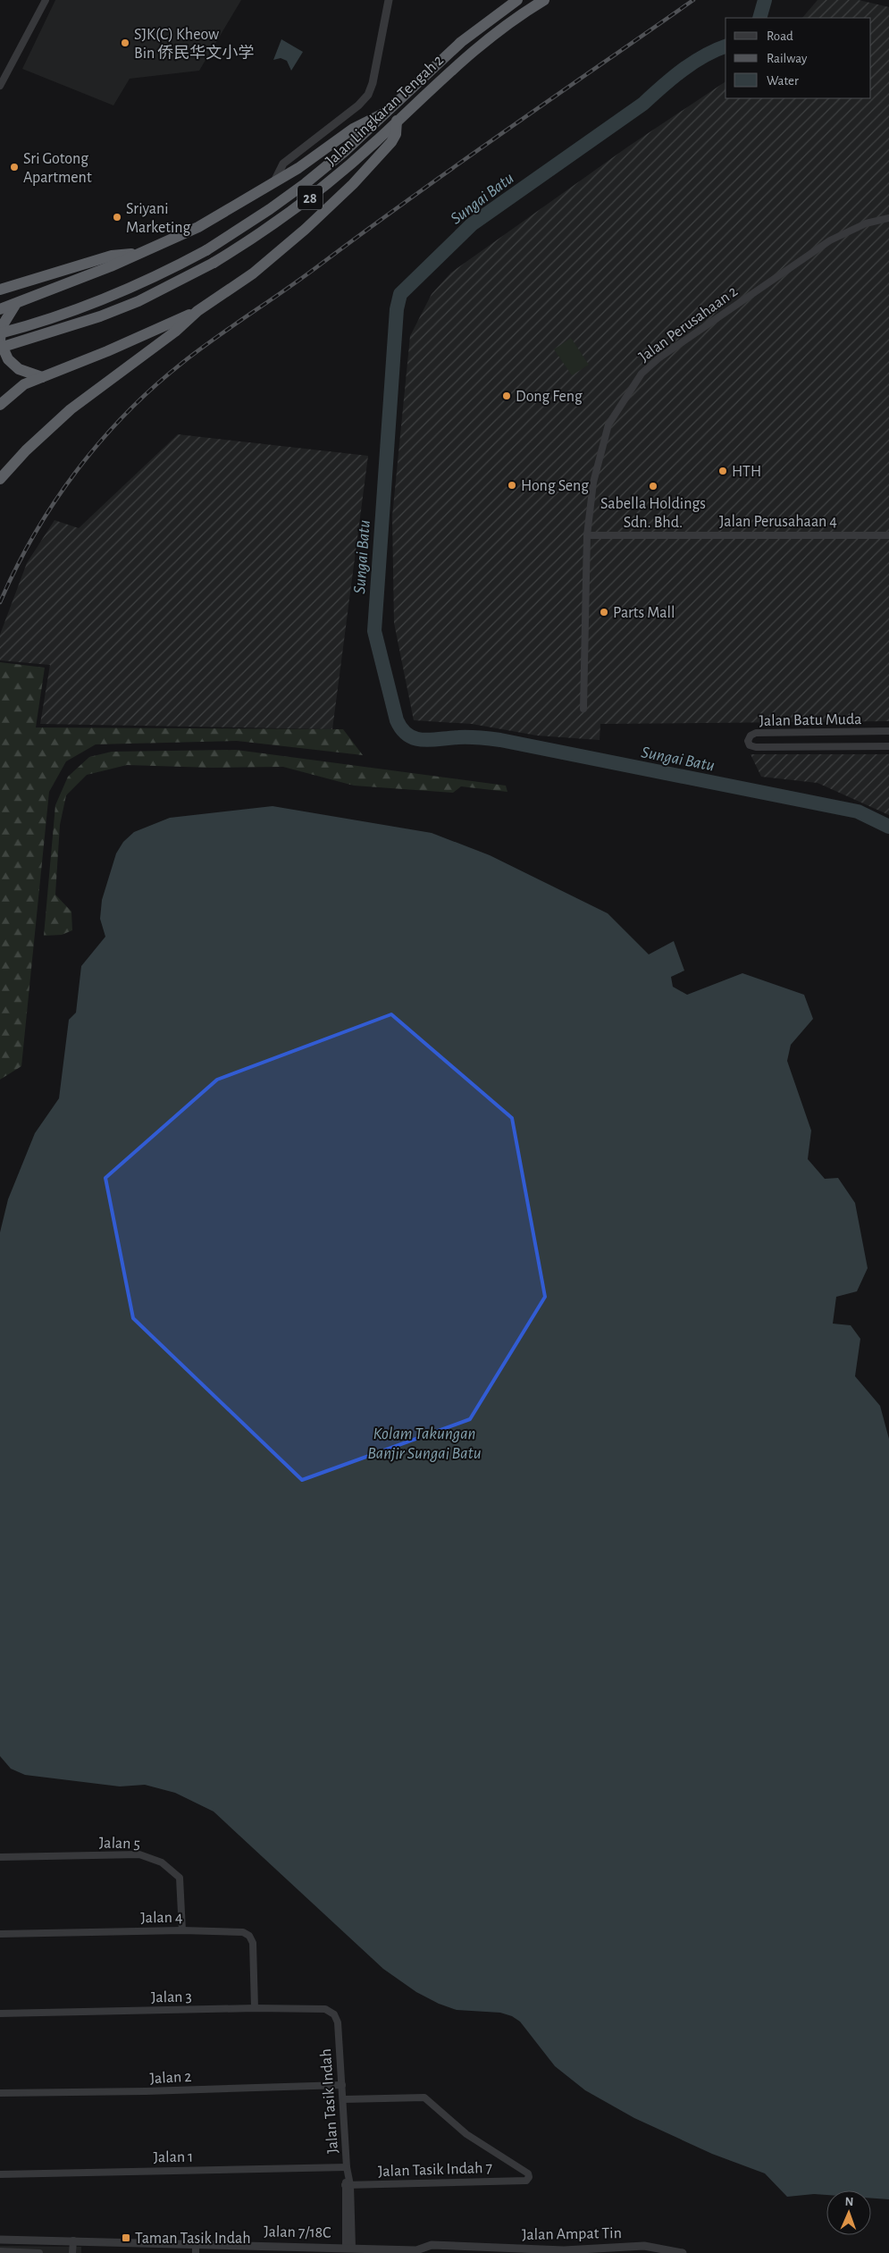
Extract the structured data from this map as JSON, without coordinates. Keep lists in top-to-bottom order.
{
  "streets": {
    "highway": ["Jalan Lingkaran Tengah 2", "28"],
    "street": [
      "Jalan Perusahaan 2",
      "Jalan Perusahaan 4",
      "Jalan Batu Muda",
      "Jalan 5",
      "Jalan 4",
      "Jalan 3",
      "Jalan 2",
      "Jalan Tasik Indah",
      "Jalan 1",
      "Jalan Tasik Indah 7",
      "Jalan 7/18C",
      "Jalan Ampat Tin"
    ]
  },
  "crossings": [
    ["Jalan Perusahaan 2", "Jalan Perusahaan 4"],
    ["Jalan 5", "Jalan 4"],
    ["Jalan 4", "Jalan 3"],
    ["Jalan 3", "Jalan Tasik Indah"],
    ["Jalan 2", "Jalan Tasik Indah"],
    ["Jalan Tasik Indah", "Jalan 1"],
    ["Jalan Tasik Indah", "Jalan Tasik Indah 7"],
    ["Jalan Tasik Indah", "Jalan 7/18C"],
    ["Jalan 7/18C", "Jalan Ampat Tin"]
  ],
  "water": ["Sungai Batu", "Kolam Takungan Banjir Sungai Batu"],
  "places": {
    "other": [
      "SJK(C) Kheow Bin 侨民华文小学",
      "Sri Gotong Apartment",
      "Sriyani Marketing",
      "Dong Feng",
      "HTH",
      "Hong Seng",
      "Sabella Holdings Sdn. Bhd.",
      "Parts Mall"
    ],
    "transit": ["Taman Tasik Indah"]
  },
  "legend": ["Road", "Railway", "Water"],
  "north": "top"
}
